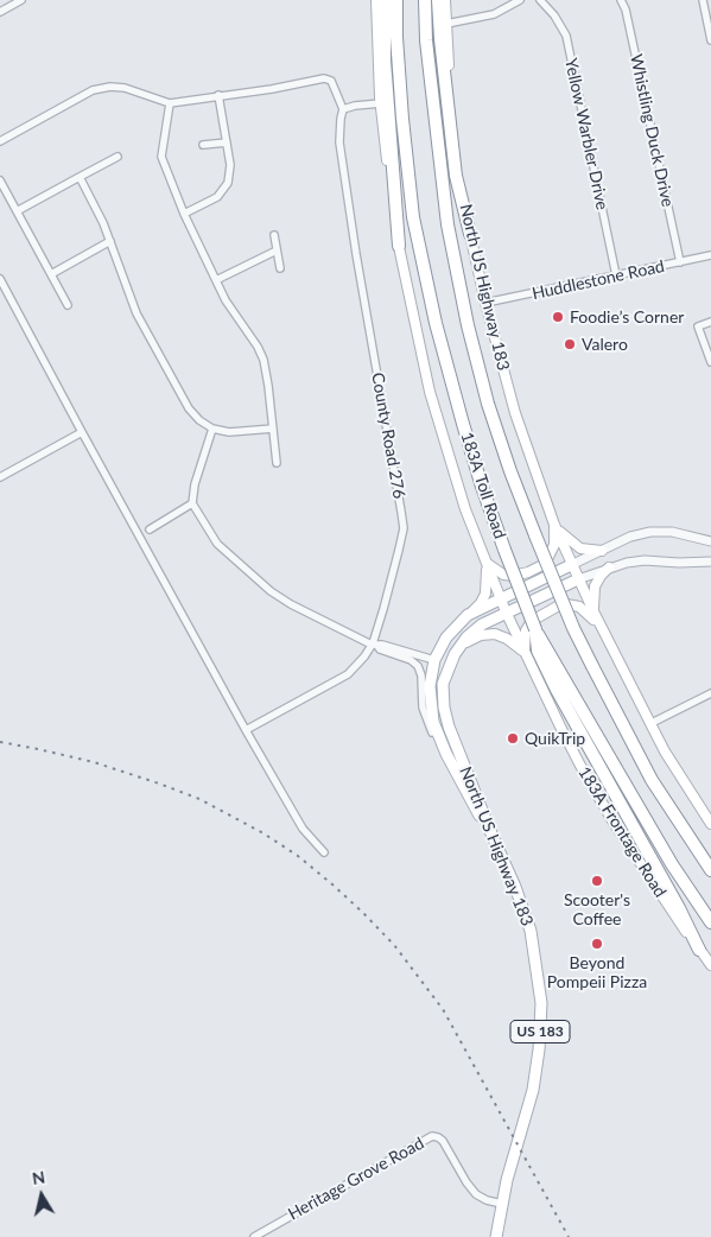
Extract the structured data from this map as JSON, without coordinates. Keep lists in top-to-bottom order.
{
  "streets": {
    "highway": ["183A Toll Road"],
    "main road": ["North US Highway 183", "183A Frontage Road", "US 183"],
    "street": [
      "Whistling Duck Drive",
      "Yellow Warbler Drive",
      "Huddlestone Road",
      "County Road 276",
      "Heritage Grove Road"
    ]
  },
  "crossings": [
    ["Whistling Duck Drive", "Huddlestone Road"],
    ["Yellow Warbler Drive", "Huddlestone Road"],
    ["Huddlestone Road", "North US Highway 183"],
    ["North US Highway 183", "183A Frontage Road"],
    ["North US Highway 183", "US 183"],
    ["North US Highway 183", "Heritage Grove Road"],
    ["183A Frontage Road", "US 183"]
  ],
  "places": [
    "Foodie’s Corner",
    "Valero",
    "QuikTrip",
    "Scooter's Coffee",
    "Beyond Pompeii Pizza"
  ],
  "north": "top"
}
